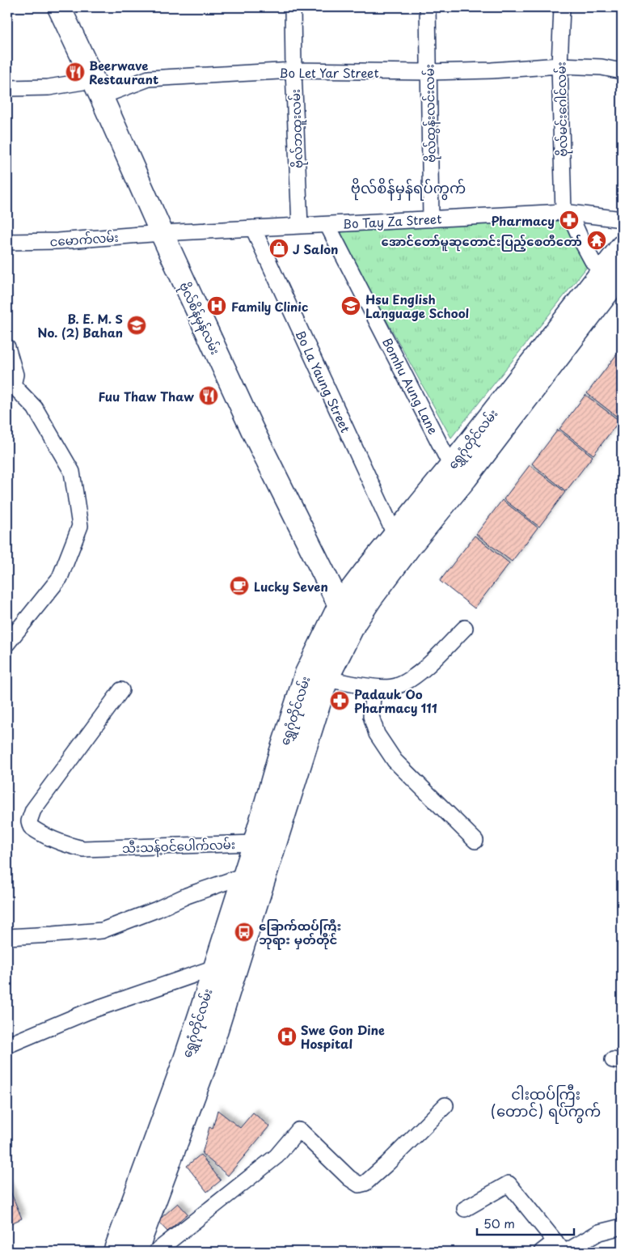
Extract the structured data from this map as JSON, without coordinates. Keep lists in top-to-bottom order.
{
  "streets": {
    "main road": ["ဗိုလ်စိန်မှန်လမ်း", "ရွှေဂုံတိုင်လမ်း"],
    "street": [
      "Bo Let Yar Street",
      "ဗိုလ်မင်းဂေါင်လမ်း",
      "ဗိုလ်ထွန်းလင်းလမ်း",
      "ဗိုလ်ဘထူးလမ်း",
      "Bo Tay Za Street",
      "ငမောက်လမ်း",
      "Bo La Yaung Street",
      "Bomhu Aung Lane",
      "သီးသန့်ဝင်ပေါက်လမ်း"
    ]
  },
  "crossings": [
    ["Bo Let Yar Street", "ဗိုလ်မင်းဂေါင်လမ်း"],
    ["Bo Let Yar Street", "ဗိုလ်ထွန်းလင်းလမ်း"],
    ["Bo Let Yar Street", "ဗိုလ်ဘထူးလမ်း"],
    ["Bo Let Yar Street", "ဗိုလ်စိန်မှန်လမ်း"],
    ["ဗိုလ်မင်းဂေါင်လမ်း", "Bo Tay Za Street"],
    ["ဗိုလ်ထွန်းလင်းလမ်း", "Bo Tay Za Street"],
    ["ဗိုလ်ဘထူးလမ်း", "Bo Tay Za Street"],
    ["Bo Tay Za Street", "ငမောက်လမ်း"],
    ["Bo Tay Za Street", "ဗိုလ်စိန်မှန်လမ်း"],
    ["Bo Tay Za Street", "Bo La Yaung Street"],
    ["Bo Tay Za Street", "Bomhu Aung Lane"],
    ["ငမောက်လမ်း", "ဗိုလ်စိန်မှန်လမ်း"],
    ["ဗိုလ်စိန်မှန်လမ်း", "ရွှေဂုံတိုင်လမ်း"],
    ["Bo La Yaung Street", "ရွှေဂုံတိုင်လမ်း"],
    ["Bomhu Aung Lane", "ရွှေဂုံတိုင်လမ်း"],
    ["ရွှေဂုံတိုင်လမ်း", "သီးသန့်ဝင်ပေါက်လမ်း"]
  ],
  "districts": ["ဗိုလ်စိန်မှန်ရပ်ကွက်", "ငါးထပ်ကြီး (တောင်) ရပ်ကွက်"],
  "places": {
    "restaurant": ["Beerwave Restaurant", "Fuu Thaw Thaw"],
    "pharmacy": ["Pharmacy", "Padauk Oo Pharmacy 111"],
    "temple": ["အောင်တော်မူဆုတောင်းပြည့်စေတီတော်"],
    "shop": ["J Salon"],
    "hospital": ["Family Clinic", "Swe Gon Dine Hospital"],
    "school or university": ["Hsu English Language School", "B. E. M. S No. (2) Bahan"],
    "cafe": ["Lucky Seven"],
    "bus stop": ["ခြောက်ထပ်ကြီး ဘုရား မှတ်တိုင်"]
  },
  "scale_bar": "50 m"
}
